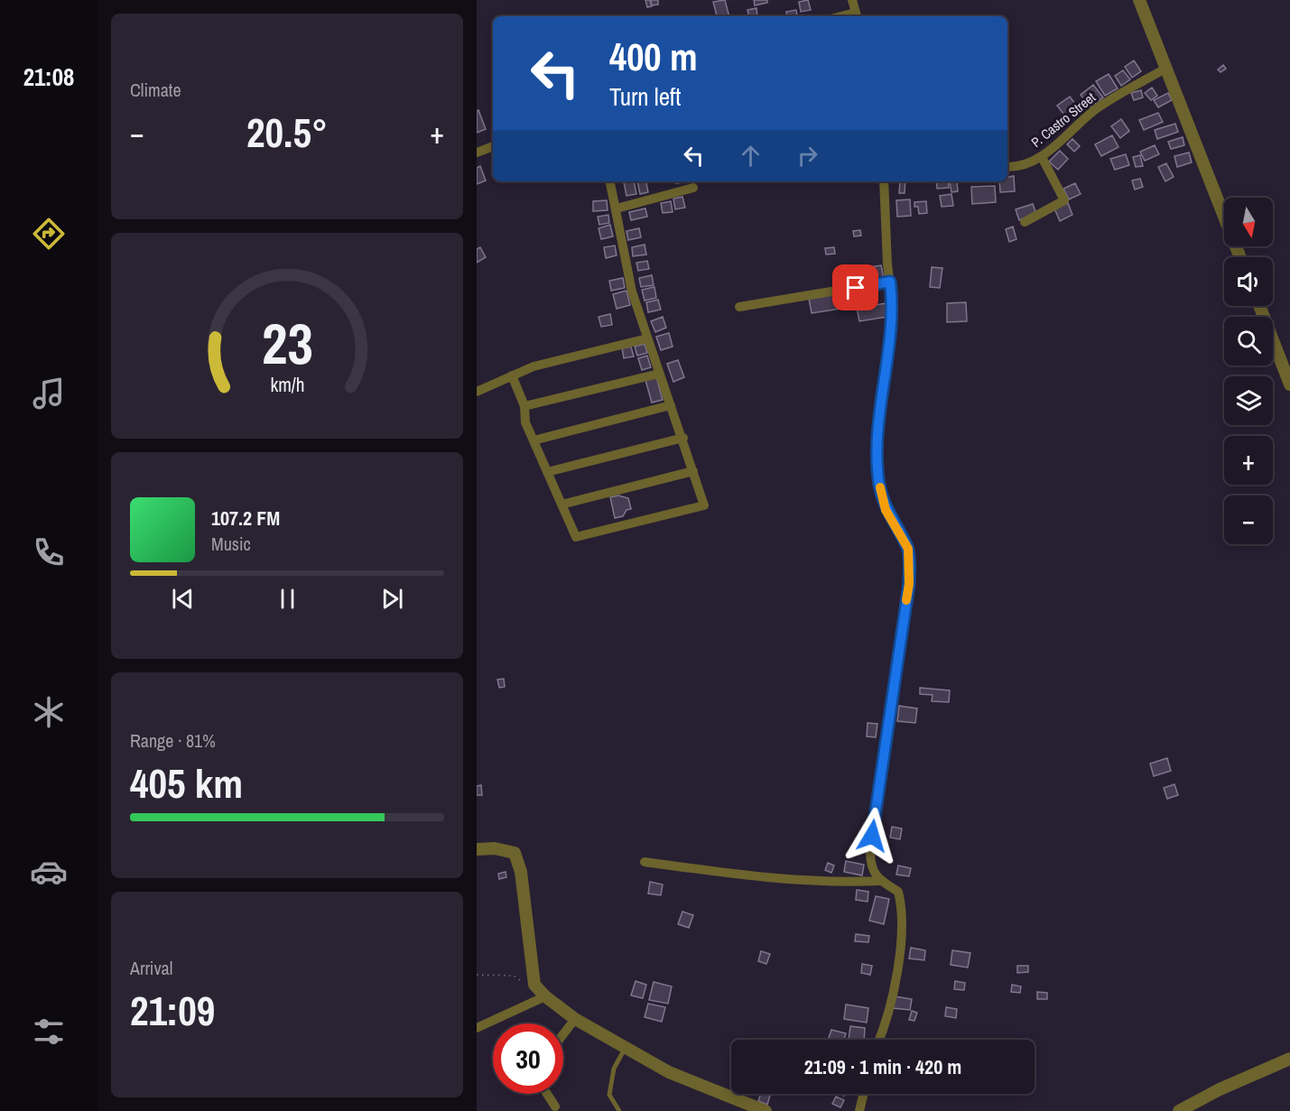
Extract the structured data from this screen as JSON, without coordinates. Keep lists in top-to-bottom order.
{
  "streets": {
    "street": ["P. Castro Street"]
  },
  "north": "bottom",
  "page": {
    "tabs": "21:08",
    "tile": [
      "Climate",
      ["Range · 81%", "405 km"],
      ["Arrival", "21:09"]
    ],
    "turn": ["400 m", "Turn left"],
    "heat": ["−", "20.5°", "+"],
    "map_buttons": ["+", "−"],
    "song": ["107.2 FM", "Music"],
    "limit": "30",
    "trip": "21:09 · 1 min · 420 m",
    "gauge": ["23", "km/h"]
  }
}
